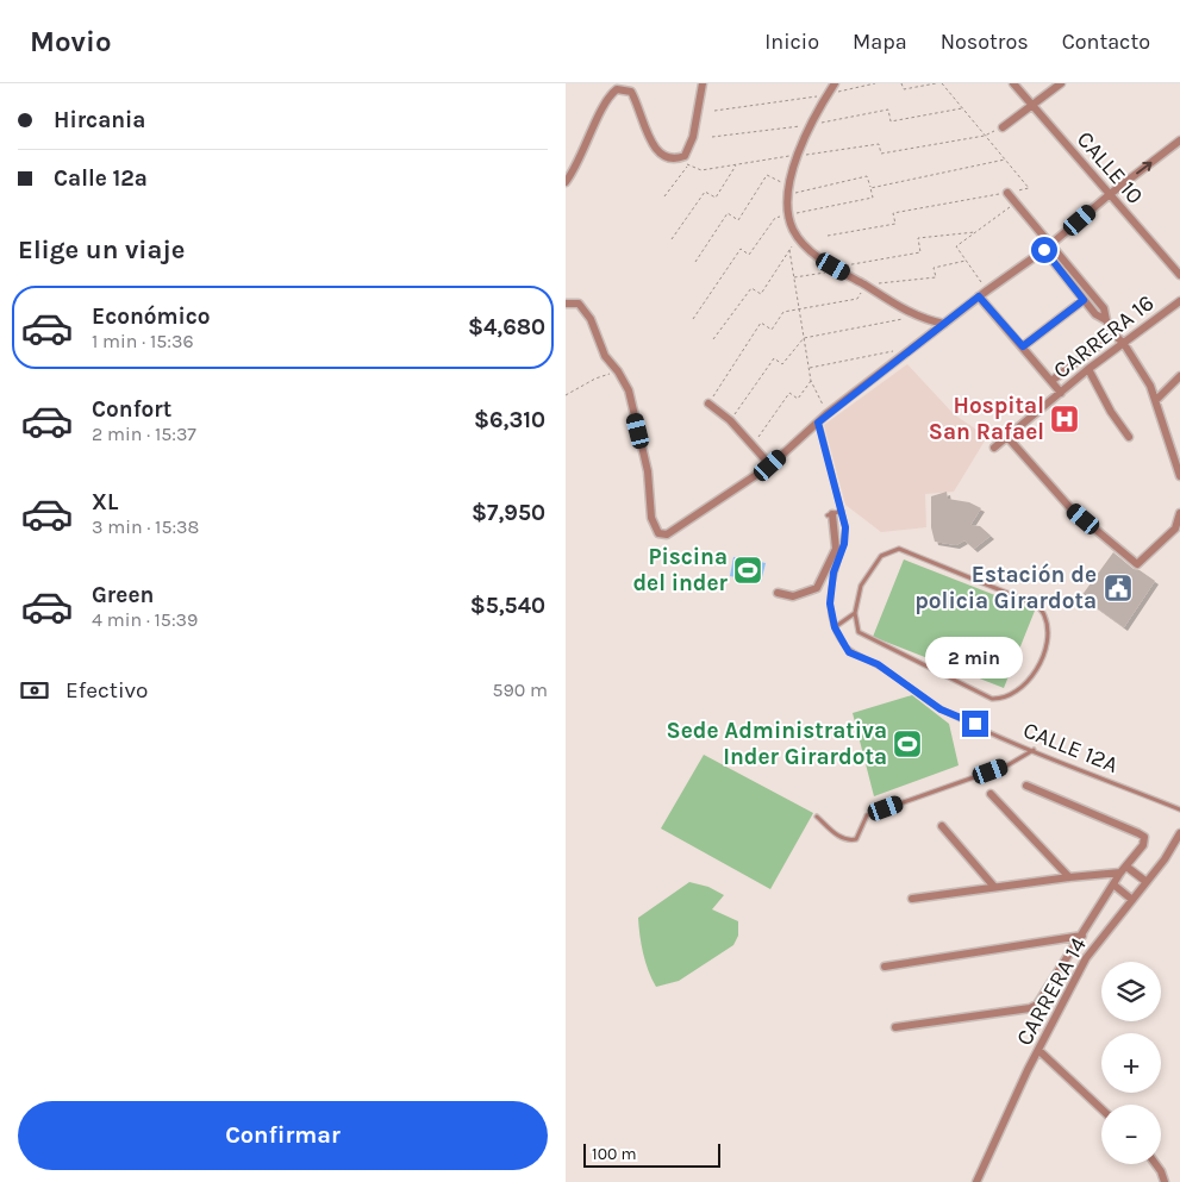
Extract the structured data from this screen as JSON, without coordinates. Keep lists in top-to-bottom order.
{
  "streets": {
    "street": ["CALLE 10", "CARRERA 16", "CARRERA 14"],
    "lane": ["CALLE 12A"]
  },
  "places": {
    "hospital": ["Hospital San Rafael"],
    "sports": ["Piscina del inder", "Sede Administrativa Inder Girardota"],
    "public building": ["Estación de policia Girardota"]
  },
  "scale_bar": "100 m",
  "page": {
    "header": "Movio",
    "nav": [
      "Inicio",
      "Mapa",
      "Nosotros",
      "Contacto"
    ],
    "banner": ["Hircania", "Calle 12a"],
    "heading": "Elige un viaje",
    "list": [
      {
        "name": "Económico",
        "note": "1 min · 15:36",
        "value": "$4,680"
      },
      {
        "name": "Confort",
        "note": "2 min · 15:37",
        "value": "$6,310"
      },
      {
        "name": "XL",
        "note": "3 min · 15:38",
        "value": "$7,950"
      },
      {
        "name": "Green",
        "note": "4 min · 15:39",
        "value": "$5,540"
      }
    ],
    "bubble": "2 min",
    "pay": ["Efectivo", "590 m"],
    "map_buttons": ["+", "−"],
    "buttons": "Confirmar",
    "scale": "100 m"
  }
}
